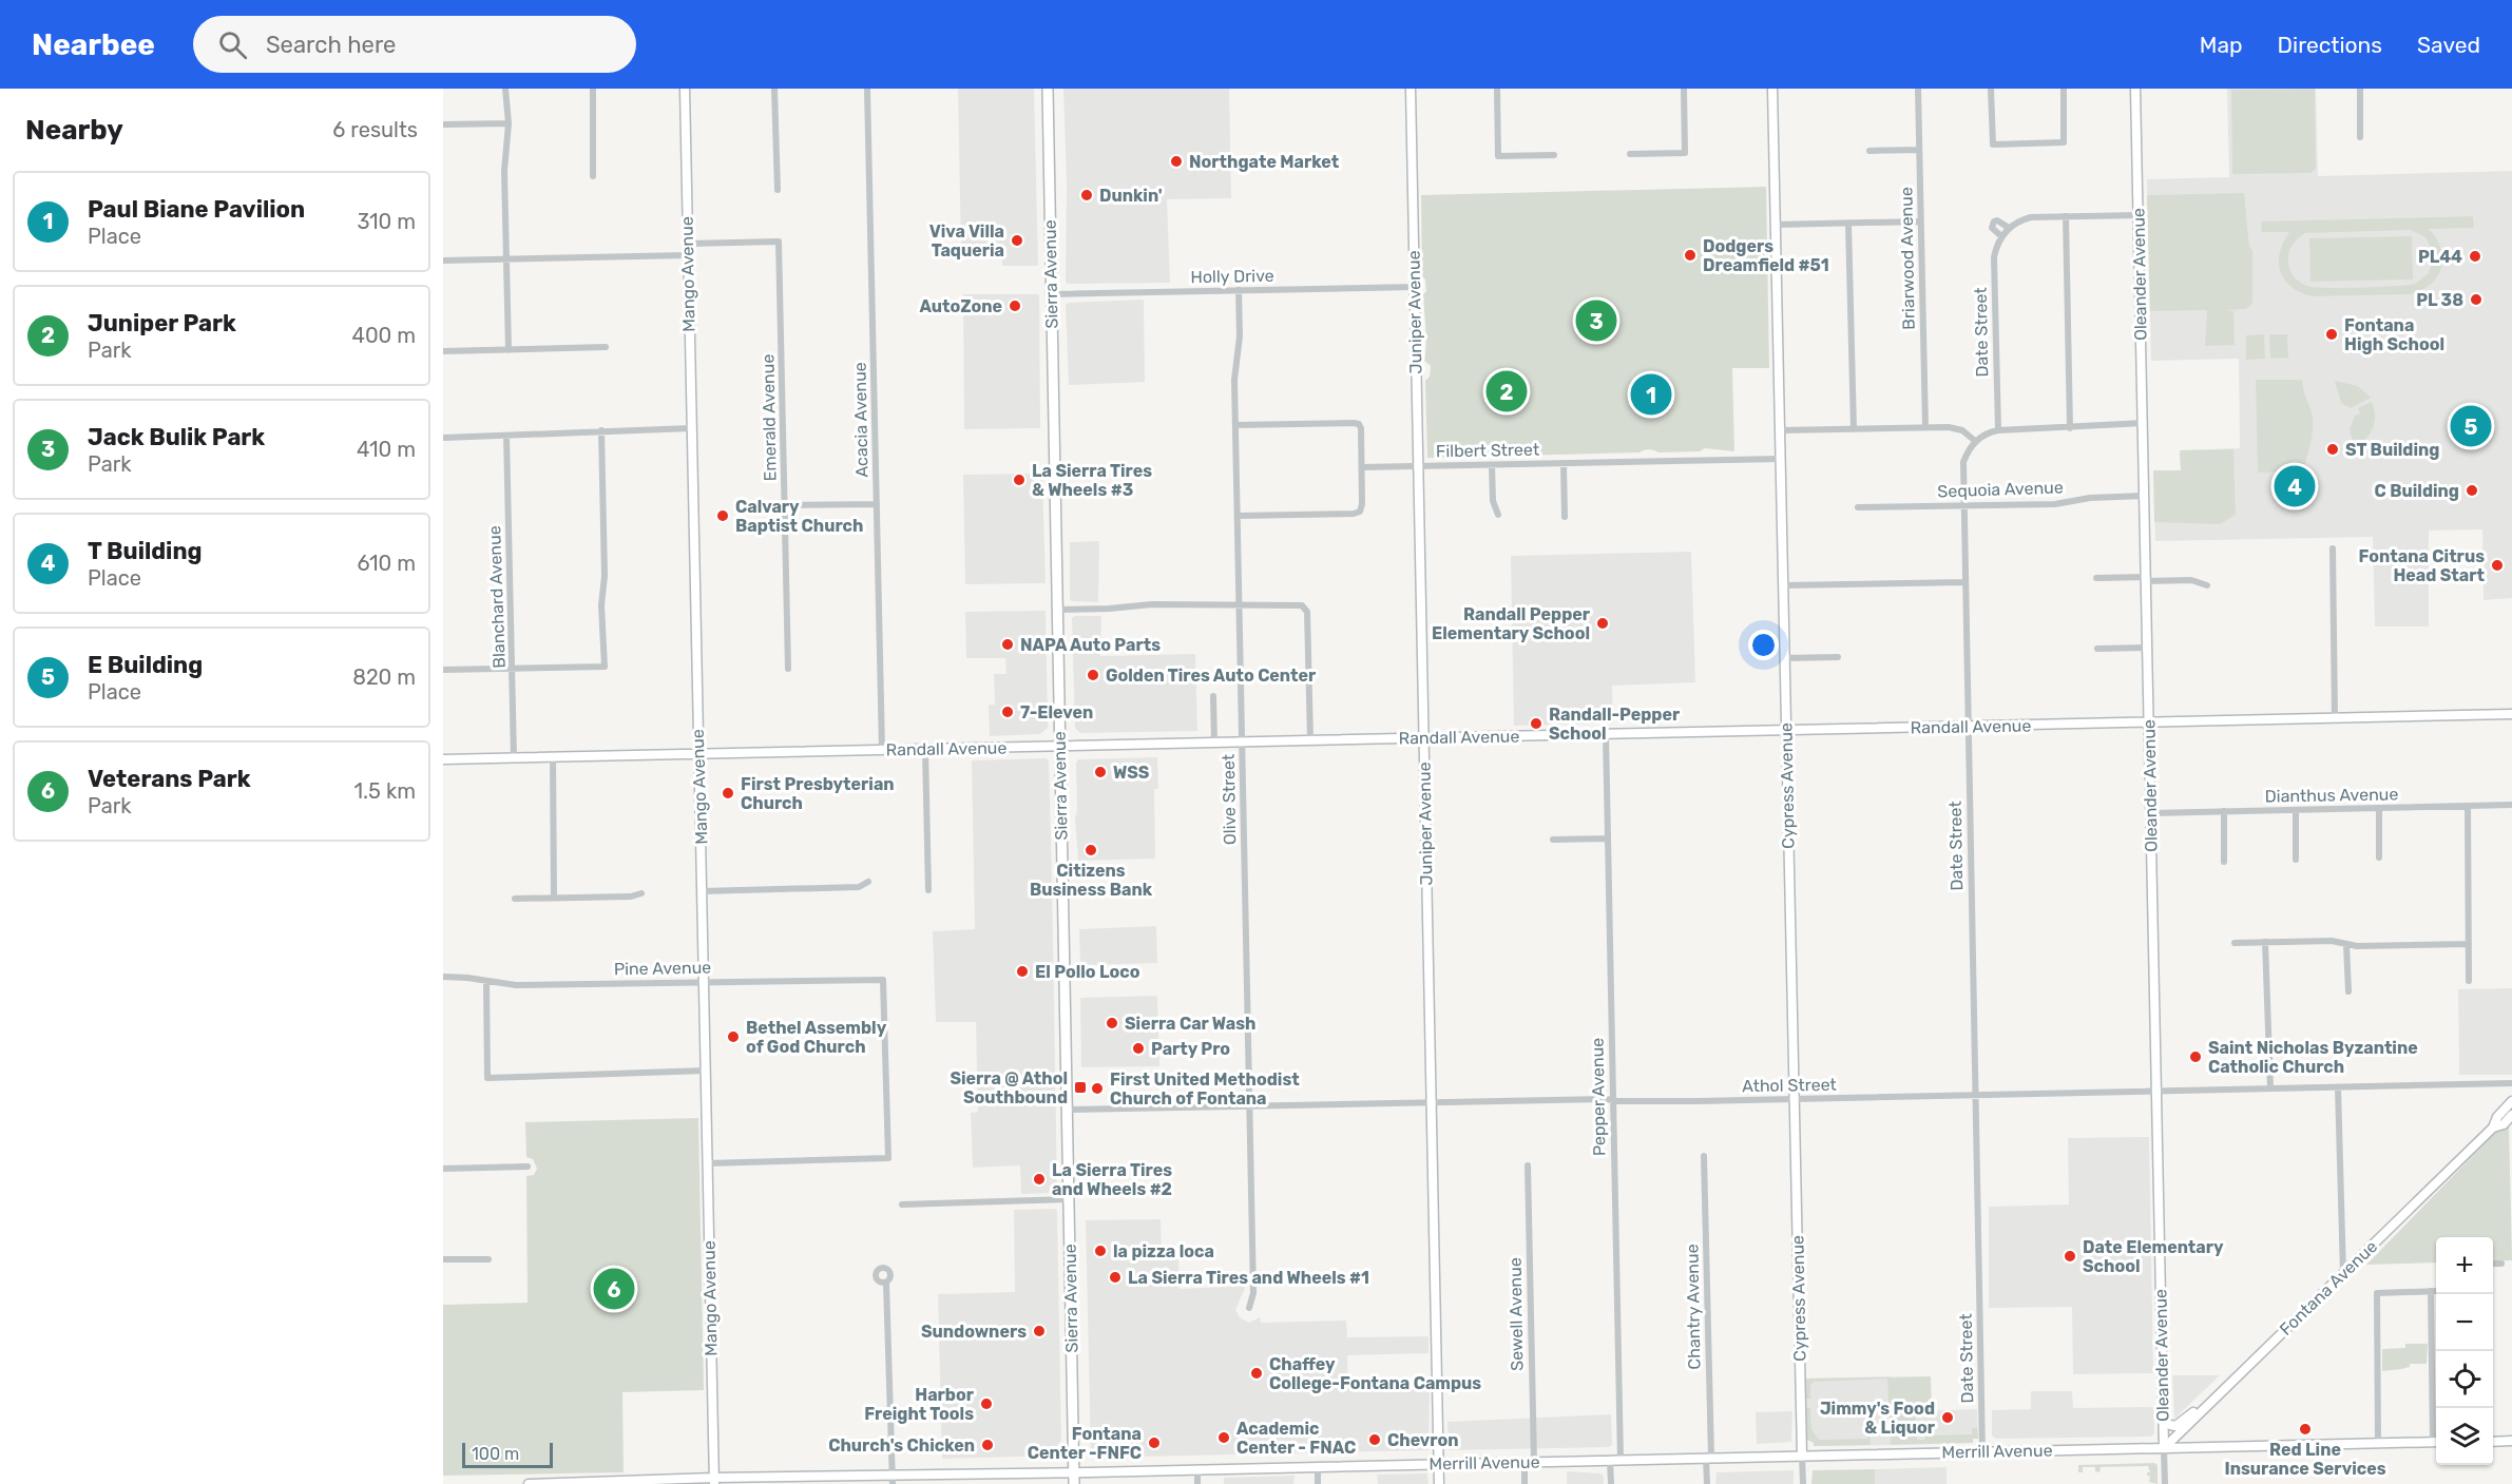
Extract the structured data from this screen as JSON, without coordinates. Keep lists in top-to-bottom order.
{
  "streets": {
    "main road": ["Sierra Avenue"],
    "street": [
      "Briarwood Avenue",
      "Mango Avenue",
      "Oleander Avenue",
      "Holly Drive",
      "Juniper Avenue",
      "Date Street",
      "Emerald Avenue",
      "Acacia Avenue",
      "Filbert Street",
      "Sequoia Avenue",
      "Blanchard Avenue",
      "Randall Avenue",
      "Cypress Avenue",
      "Dianthus Avenue",
      "Olive Street",
      "Pine Avenue",
      "Athol Street",
      "Pepper Avenue",
      "Fontana Avenue",
      "Chantry Avenue",
      "Sewell Avenue",
      "Merrill Avenue"
    ]
  },
  "crossings": [
    ["Mango Avenue", "Emerald Avenue"],
    ["Mango Avenue", "Randall Avenue"],
    ["Mango Avenue", "Pine Avenue"],
    ["Mango Avenue", "Merrill Avenue"],
    ["Sierra Avenue", "Holly Drive"],
    ["Sierra Avenue", "Randall Avenue"],
    ["Sierra Avenue", "Athol Street"],
    ["Sierra Avenue", "Merrill Avenue"],
    ["Oleander Avenue", "Sequoia Avenue"],
    ["Oleander Avenue", "Randall Avenue"],
    ["Oleander Avenue", "Dianthus Avenue"],
    ["Oleander Avenue", "Athol Street"],
    ["Oleander Avenue", "Fontana Avenue"],
    ["Oleander Avenue", "Merrill Avenue"],
    ["Holly Drive", "Juniper Avenue"],
    ["Holly Drive", "Olive Street"],
    ["Juniper Avenue", "Filbert Street"],
    ["Juniper Avenue", "Randall Avenue"],
    ["Juniper Avenue", "Athol Street"],
    ["Juniper Avenue", "Merrill Avenue"],
    ["Date Street", "Sequoia Avenue"],
    ["Date Street", "Randall Avenue"],
    ["Date Street", "Athol Street"],
    ["Date Street", "Merrill Avenue"],
    ["Acacia Avenue", "Randall Avenue"],
    ["Filbert Street", "Cypress Avenue"],
    ["Blanchard Avenue", "Randall Avenue"],
    ["Randall Avenue", "Cypress Avenue"],
    ["Randall Avenue", "Olive Street"],
    ["Randall Avenue", "Pepper Avenue"],
    ["Cypress Avenue", "Athol Street"],
    ["Cypress Avenue", "Merrill Avenue"],
    ["Olive Street", "Athol Street"],
    ["Athol Street", "Pepper Avenue"],
    ["Pepper Avenue", "Merrill Avenue"],
    ["Fontana Avenue", "Merrill Avenue"],
    ["Chantry Avenue", "Merrill Avenue"],
    ["Sewell Avenue", "Merrill Avenue"]
  ],
  "places": {
    "other": [
      "Northgate Market",
      "Dunkin'",
      "Viva Villa Taqueria",
      "Dodgers Dreamfield #51",
      "PL44",
      "PL 38",
      "AutoZone",
      "Fontana High School",
      "ST Building",
      "La Sierra Tires & Wheels #3",
      "C Building",
      "Calvary Baptist Church",
      "Fontana Citrus Head Start",
      "Randall Pepper Elementary School",
      "NAPA Auto Parts",
      "Golden Tires Auto Center",
      "7-Eleven",
      "Randall-Pepper School",
      "WSS",
      "First Presbyterian Church",
      "Citizens Business Bank",
      "El Pollo Loco",
      "Sierra Car Wash",
      "Bethel Assembly of God Church",
      "Party Pro",
      "Saint Nicholas Byzantine Catholic Church",
      "First United Methodist Church of Fontana",
      "La Sierra Tires and Wheels #2",
      "la pizza loca",
      "Date Elementary School",
      "La Sierra Tires and Wheels #1",
      "Sundowners",
      "Chaffey College-Fontana Campus",
      "Harbor Freight Tools",
      "Jimmy's Food & Liquor",
      "Red Line Insurance Services",
      "Academic Center - FNAC",
      "Chevron",
      "Fontana Center -FNFC",
      "Church's Chicken"
    ],
    "transit": ["Sierra @ Athol Southbound"]
  },
  "scale_bar": "100 m",
  "page": {
    "header": "Nearbee",
    "search": "Search here",
    "nav": ["Map", "Directions", "Saved"],
    "heading": ["Nearby", "6 results"],
    "list": [
      {
        "mark": "1",
        "name": "Paul Biane Pavilion",
        "note": "Place",
        "value": "310 m"
      },
      {
        "mark": "2",
        "name": "Juniper Park",
        "note": "Park",
        "value": "400 m"
      },
      {
        "mark": "3",
        "name": "Jack Bulik Park",
        "note": "Park",
        "value": "410 m"
      },
      {
        "mark": "4",
        "name": "T Building",
        "note": "Place",
        "value": "610 m"
      },
      {
        "mark": "5",
        "name": "E Building",
        "note": "Place",
        "value": "820 m"
      },
      {
        "mark": "6",
        "name": "Veterans Park",
        "note": "Park",
        "value": "1.5 km"
      }
    ],
    "pins": [
      "3",
      "2",
      "1",
      "5",
      "4",
      "6"
    ],
    "map_buttons": ["+", "−"],
    "scale": "100 m"
  }
}
